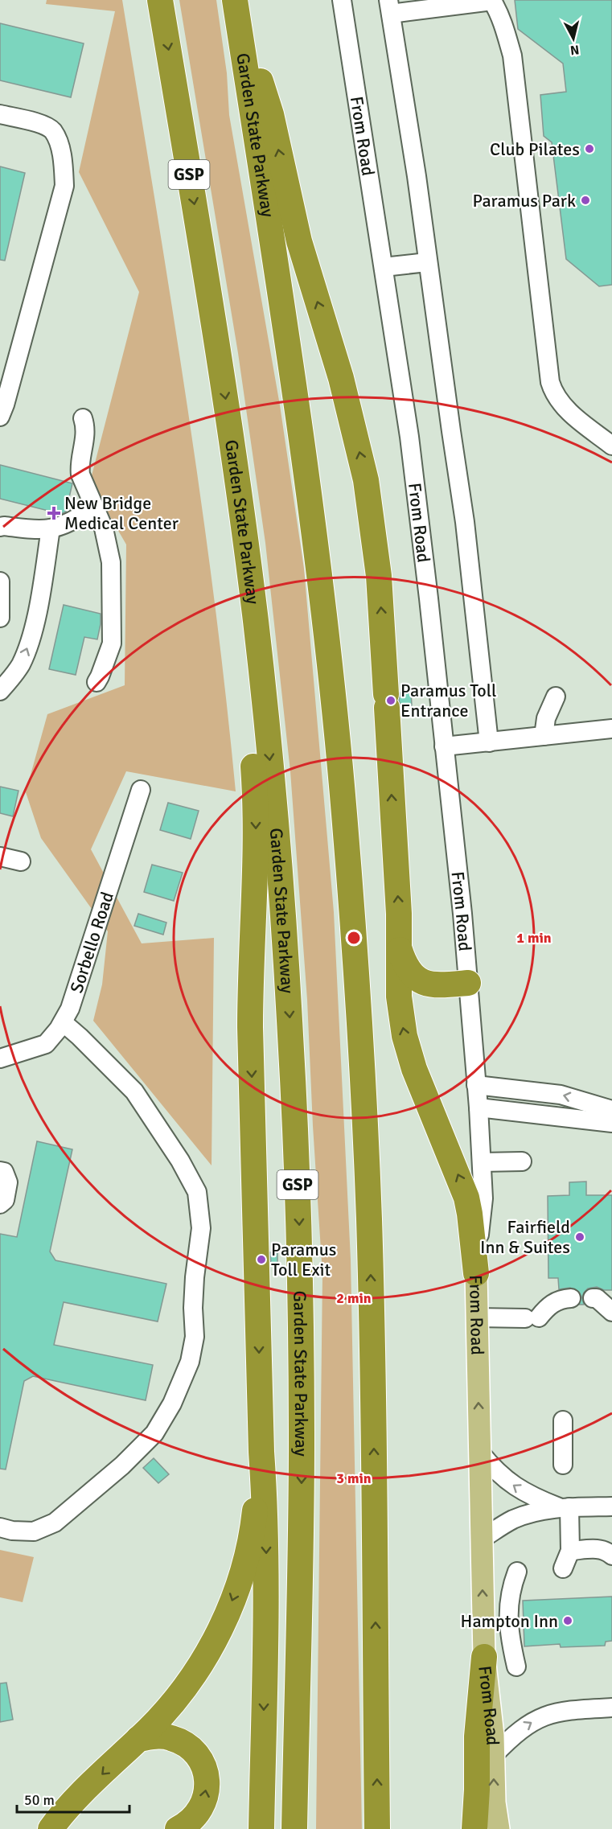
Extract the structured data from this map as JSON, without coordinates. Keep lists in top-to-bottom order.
{
  "streets": {
    "highway": ["Garden State Parkway", "GSP"],
    "main road": ["From Road"],
    "street": ["Sorbello Road"]
  },
  "places": {
    "other": [
      "Club Pilates",
      "Paramus Park",
      "Paramus Toll Entrance",
      "Fairfield Inn & Suites",
      "Paramus Toll Exit",
      "Hampton Inn"
    ],
    "health": ["New Bridge Medical Center"]
  },
  "scale_bar": "50 m",
  "north": "bottom",
  "rings": ["1 min", "2 min", "3 min"]
}
